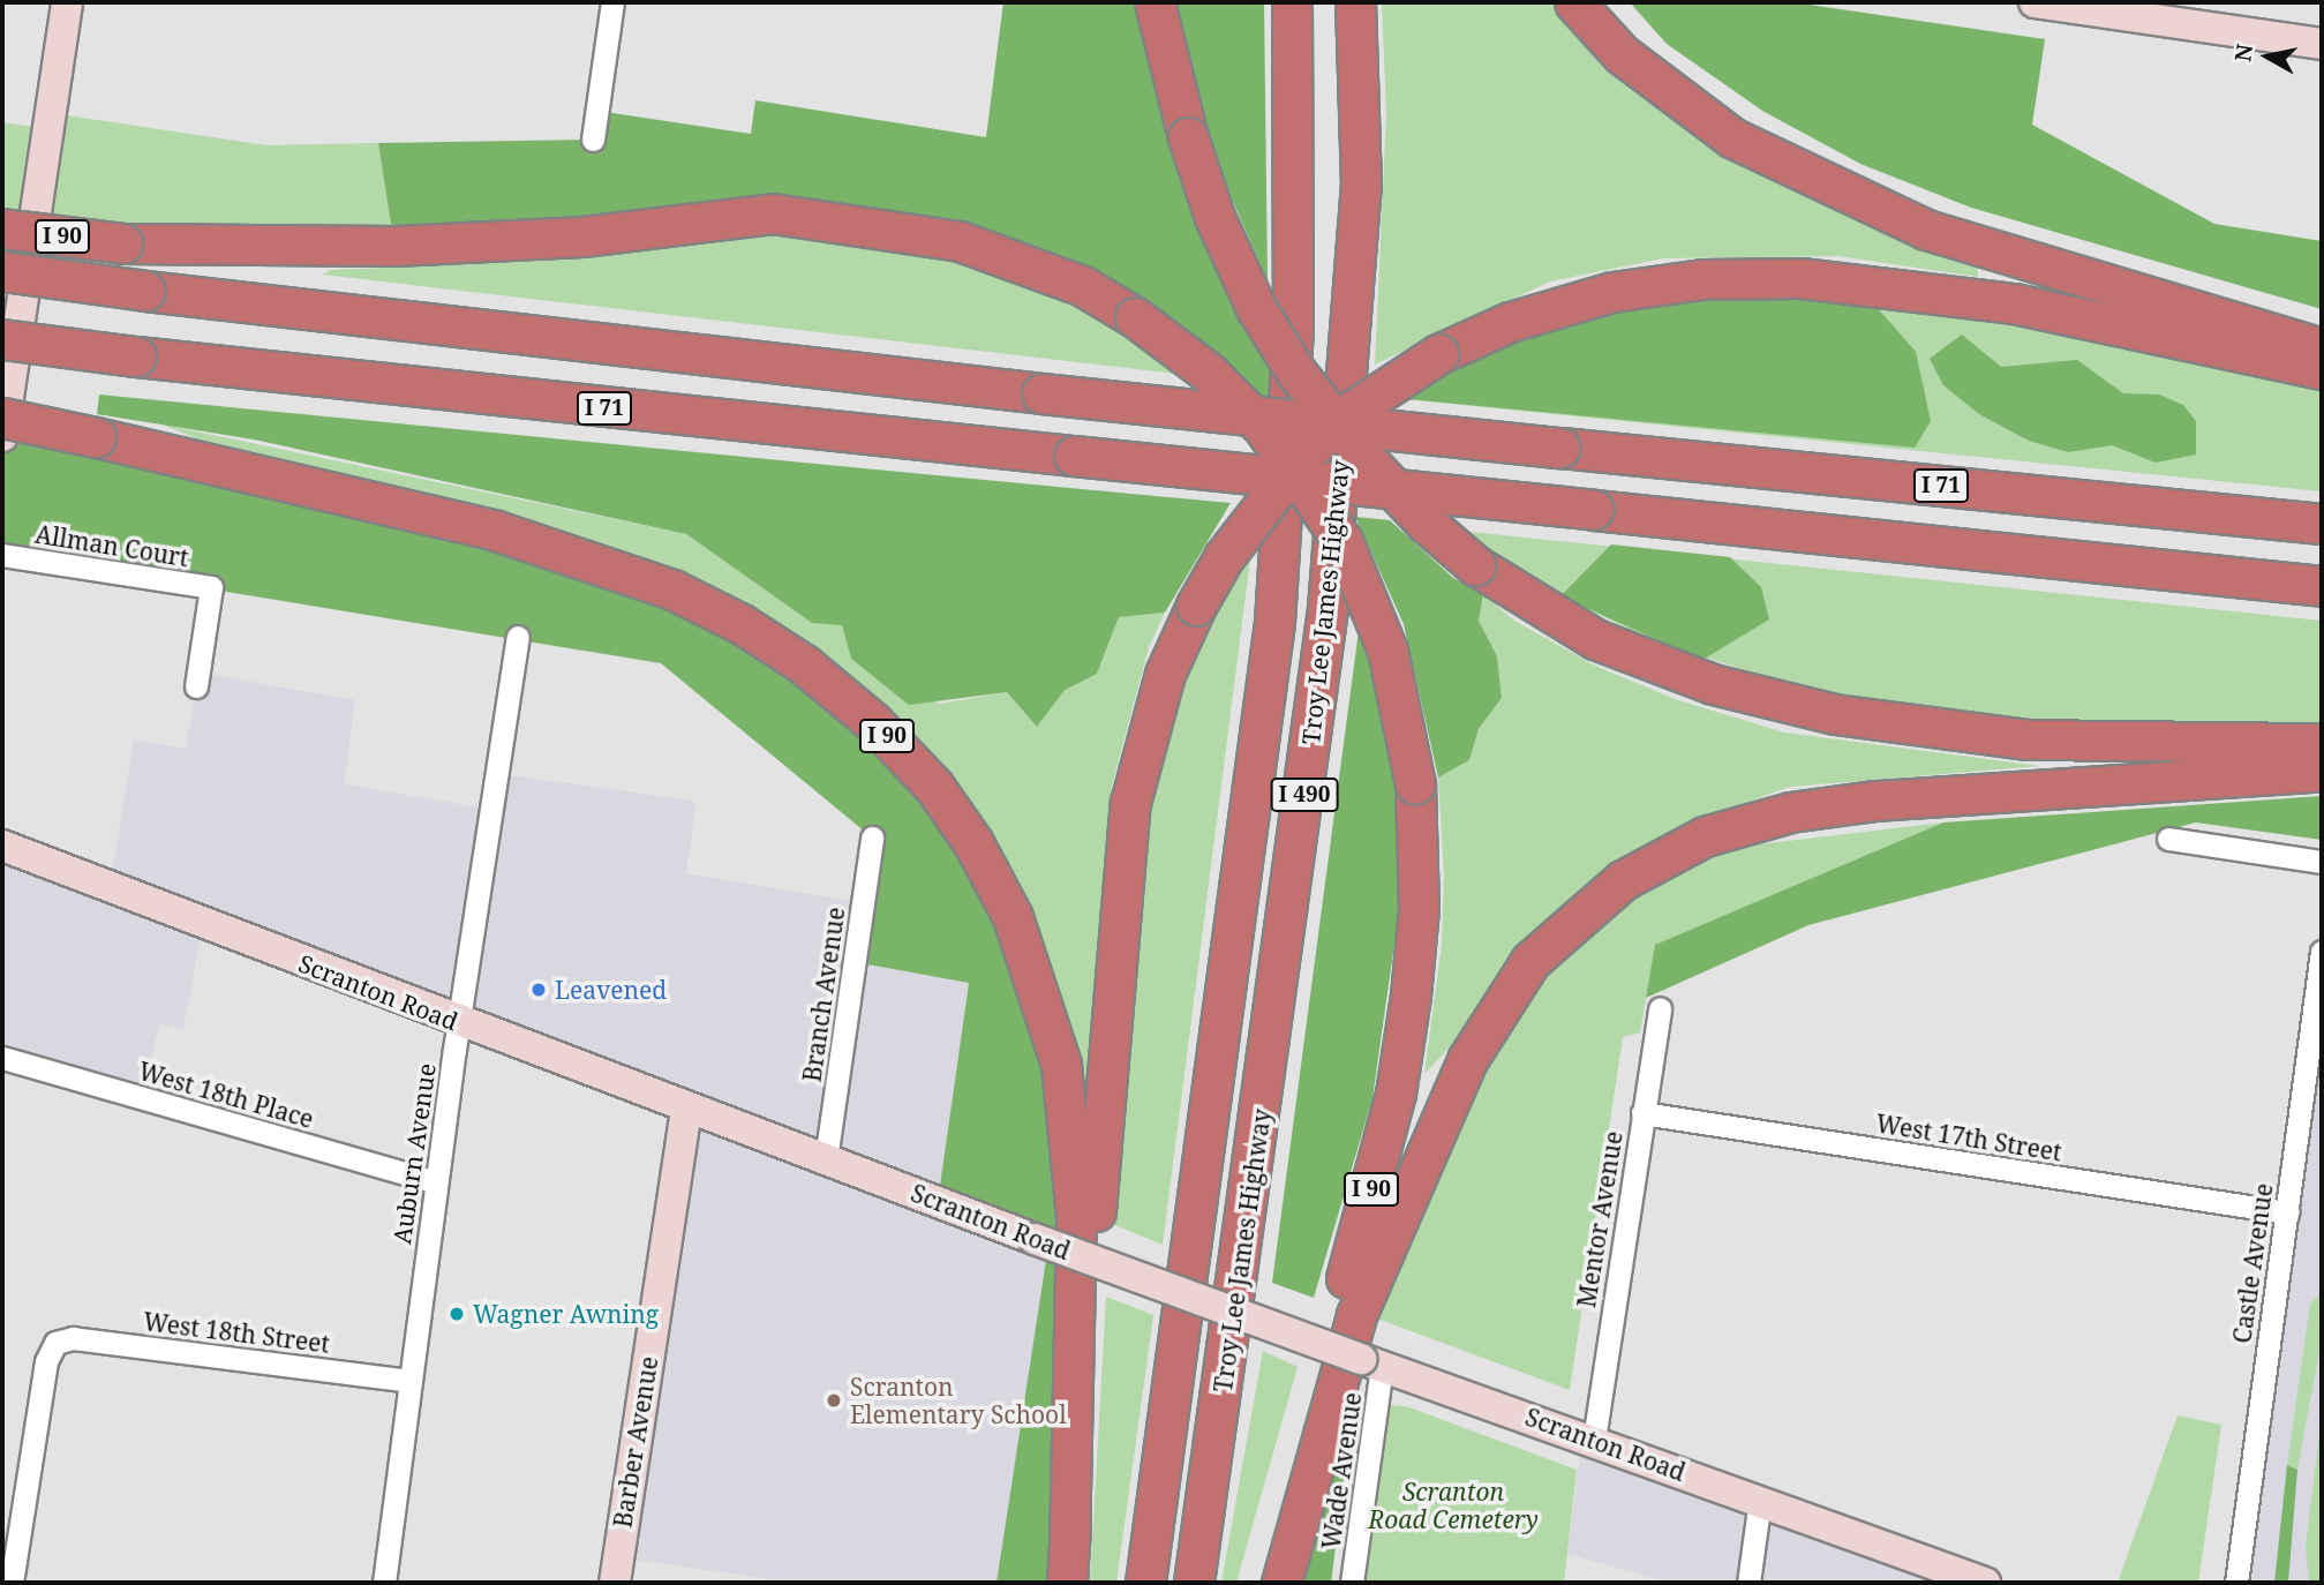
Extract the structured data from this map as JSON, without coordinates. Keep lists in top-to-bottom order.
{
  "streets": {
    "highway": [
      "I 90",
      "I 71",
      "Troy Lee James Highway",
      "I 490"
    ],
    "street": [
      "Allman Court",
      "Scranton Road",
      "Branch Avenue",
      "West 18th Place",
      "West 17th Street",
      "Auburn Avenue",
      "Mentor Avenue",
      "Castle Avenue",
      "West 18th Street",
      "Barber Avenue",
      "Wade Avenue"
    ]
  },
  "crossings": [
    ["Scranton Road", "Branch Avenue"],
    ["Scranton Road", "Auburn Avenue"],
    ["Scranton Road", "Mentor Avenue"],
    ["Scranton Road", "Barber Avenue"],
    ["Scranton Road", "Wade Avenue"],
    ["West 18th Place", "Auburn Avenue"],
    ["West 17th Street", "Mentor Avenue"],
    ["West 17th Street", "Castle Avenue"],
    ["Auburn Avenue", "West 18th Street"]
  ],
  "parks": ["Scranton Road Cemetery"],
  "places": ["Leavened", "Wagner Awning", "Scranton Elementary School"],
  "north": "left"
}
